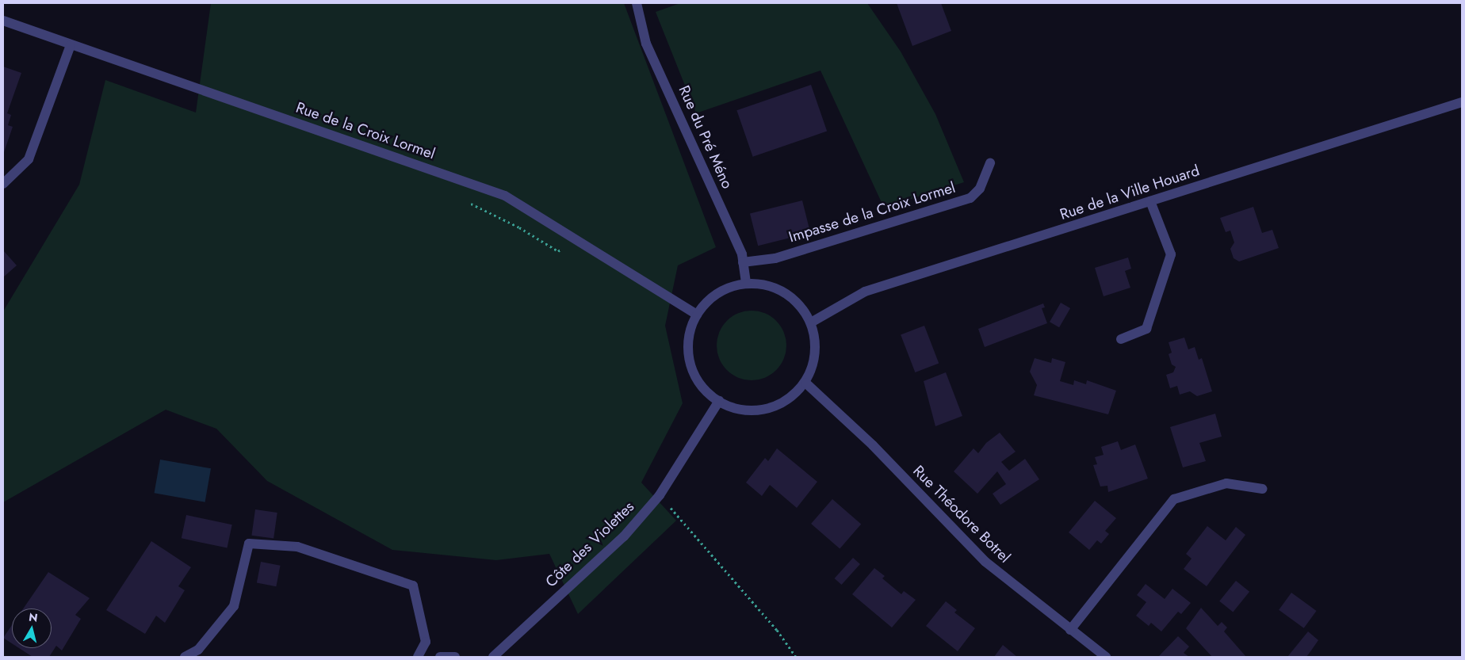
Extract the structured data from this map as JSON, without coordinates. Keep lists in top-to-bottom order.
{
  "streets": {
    "street": [
      "Rue de la Croix Lormel",
      "Rue du Pré Méno",
      "Rue de la Ville Houard",
      "Impasse de la Croix Lormel",
      "Rue Théodore Botrel",
      "Côte des Violettes"
    ]
  },
  "crossings": [
    ["Rue de la Croix Lormel", "Rue du Pré Méno"],
    ["Rue de la Croix Lormel", "Rue de la Ville Houard"],
    ["Rue de la Croix Lormel", "Rue Théodore Botrel"],
    ["Rue de la Croix Lormel", "Côte des Violettes"],
    ["Rue du Pré Méno", "Rue de la Ville Houard"],
    ["Rue du Pré Méno", "Impasse de la Croix Lormel"],
    ["Rue du Pré Méno", "Rue Théodore Botrel"],
    ["Rue du Pré Méno", "Côte des Violettes"],
    ["Rue de la Ville Houard", "Rue Théodore Botrel"],
    ["Rue de la Ville Houard", "Côte des Violettes"],
    ["Rue Théodore Botrel", "Côte des Violettes"]
  ],
  "north": "top"
}
